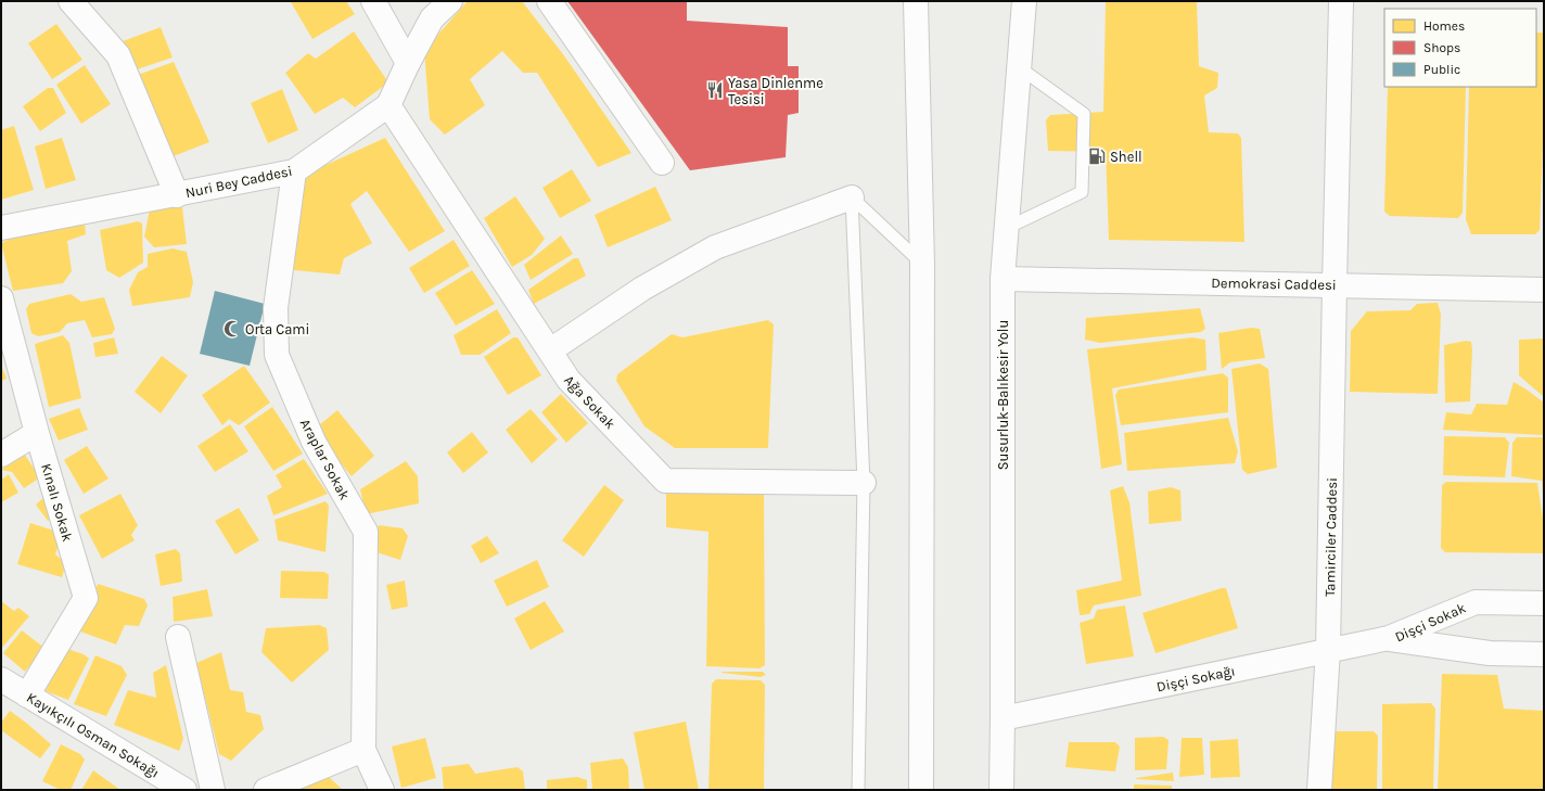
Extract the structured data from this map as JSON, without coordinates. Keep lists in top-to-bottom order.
{
  "streets": {
    "main road": [
      "Nuri Bey Caddesi",
      "Demokrasi Caddesi",
      "Susurluk-Balıkesir Yolu",
      "Ağa Sokak",
      "Araplar Sokak",
      "Kınalı Sokak",
      "Tamirciler Caddesi",
      "Dişçi Sokak",
      "Dişçi Sokağı",
      "Kayıkçılı Osman Sokağı"
    ]
  },
  "crossings": [
    ["Nuri Bey Caddesi", "Ağa Sokak"],
    ["Nuri Bey Caddesi", "Araplar Sokak"],
    ["Demokrasi Caddesi", "Susurluk-Balıkesir Yolu"],
    ["Demokrasi Caddesi", "Tamirciler Caddesi"],
    ["Susurluk-Balıkesir Yolu", "Dişçi Sokağı"],
    ["Kınalı Sokak", "Kayıkçılı Osman Sokağı"],
    ["Tamirciler Caddesi", "Dişçi Sokağı"],
    ["Dişçi Sokak", "Dişçi Sokağı"]
  ],
  "places": {
    "restaurant": ["Yasa Dinlenme Tesisi"],
    "fuel station": ["Shell"],
    "mosque": ["Orta Cami"]
  },
  "legend": ["Homes", "Shops", "Public"]
}
